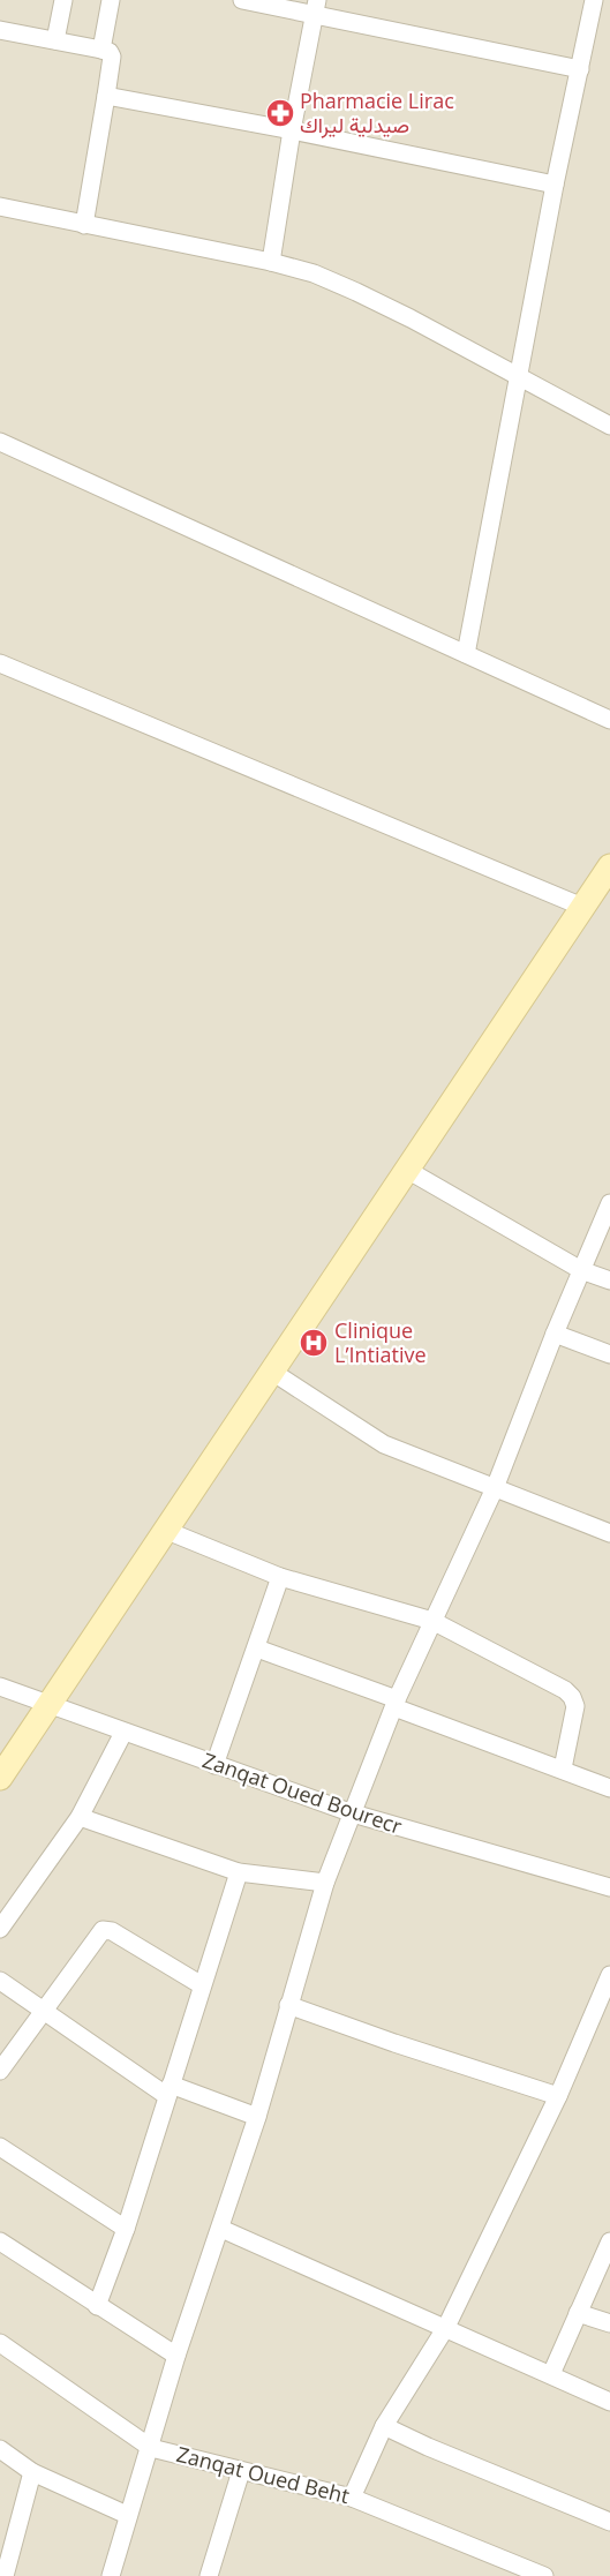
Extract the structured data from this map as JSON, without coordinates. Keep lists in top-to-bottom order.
{
  "streets": {
    "street": ["Zanqat Oued Bourecr", "Zanqat Oued Beht"]
  },
  "places": {
    "pharmacy": ["Pharmacie Lirac صيدلية ليراك"],
    "hospital": ["Clinique L’Intiative"]
  }
}
